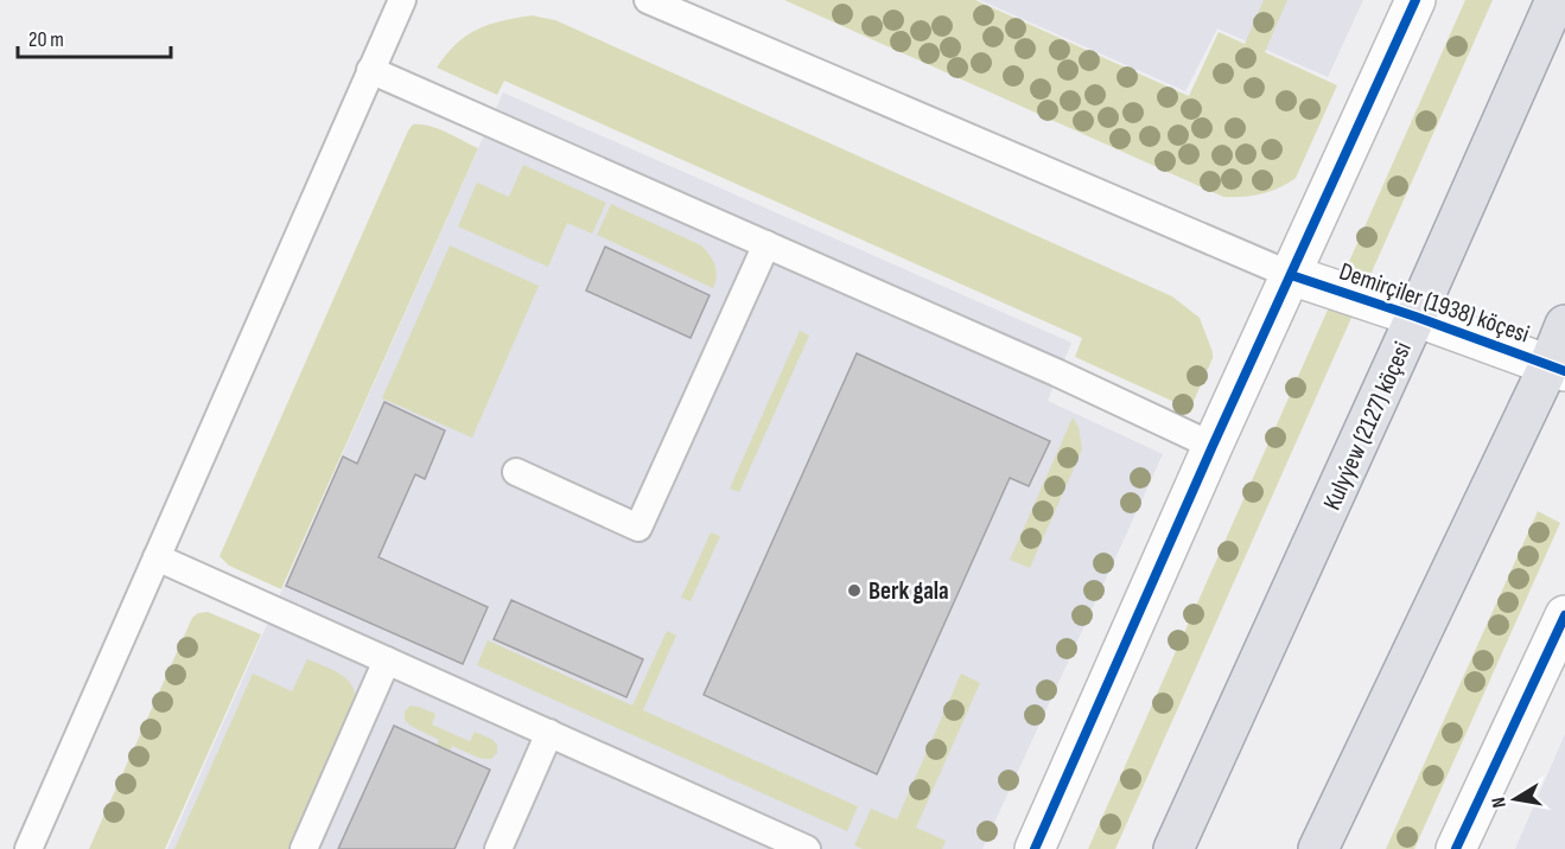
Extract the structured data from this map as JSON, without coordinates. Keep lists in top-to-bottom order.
{
  "streets": {
    "highway": ["Kulyýew (2127) köçesi"],
    "street": ["Demirçiler (1938) köçesi"]
  },
  "crossings": [
    ["Demirçiler (1938) köçesi", "Kulyýew (2127) köçesi"]
  ],
  "places": ["Berk gala"],
  "scale_bar": "20 m",
  "north": "left"
}
